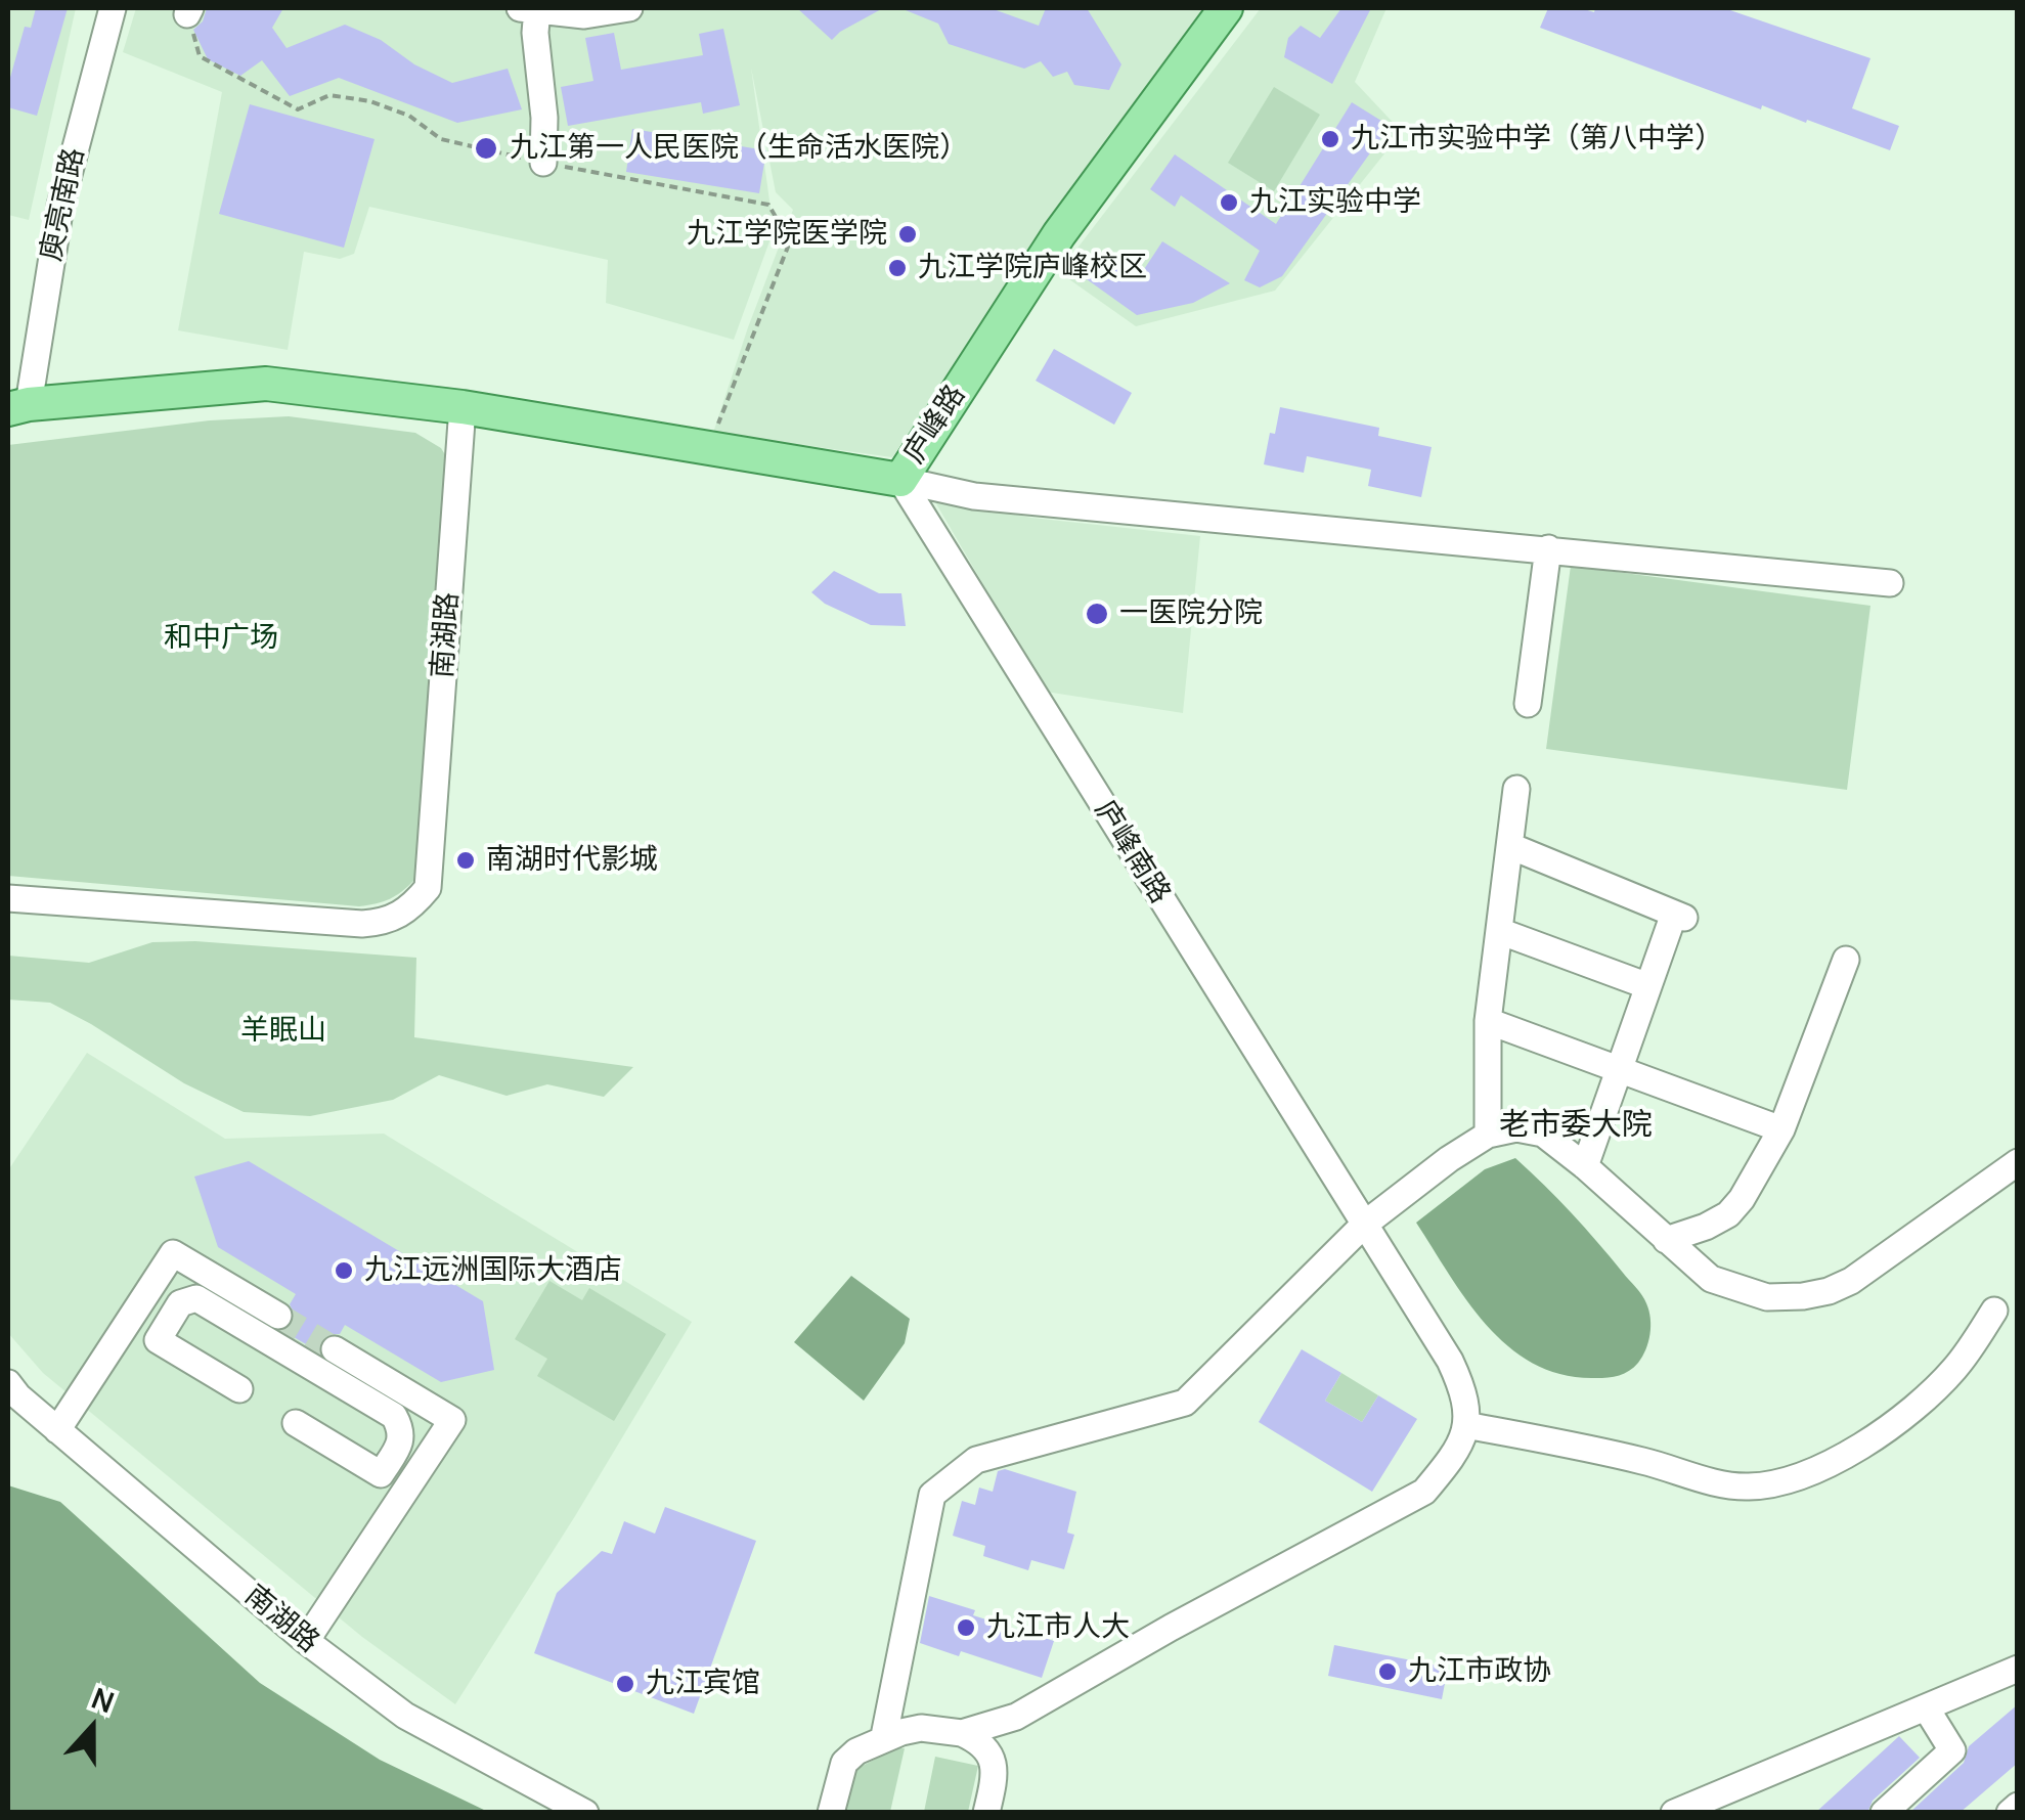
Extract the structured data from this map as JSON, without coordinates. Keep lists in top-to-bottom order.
{
  "streets": {
    "main road": ["庐峰路"],
    "street": ["庾亮南路", "南湖路", "庐峰南路"]
  },
  "crossings": [
    ["庐峰路", "南湖路"],
    ["庐峰路", "庐峰南路"]
  ],
  "districts": ["老市委大院"],
  "parks": ["和中广场", "羊眠山"],
  "places": [
    "九江市实验中学（第八中学）",
    "九江第一人民医院（生命活水医院）",
    "九江实验中学",
    "九江学院医学院",
    "九江学院庐峰校区",
    "一医院分院",
    "南湖时代影城",
    "九江远洲国际大酒店",
    "九江市人大",
    "九江市政协",
    "九江宾馆"
  ],
  "north": "top"
}
